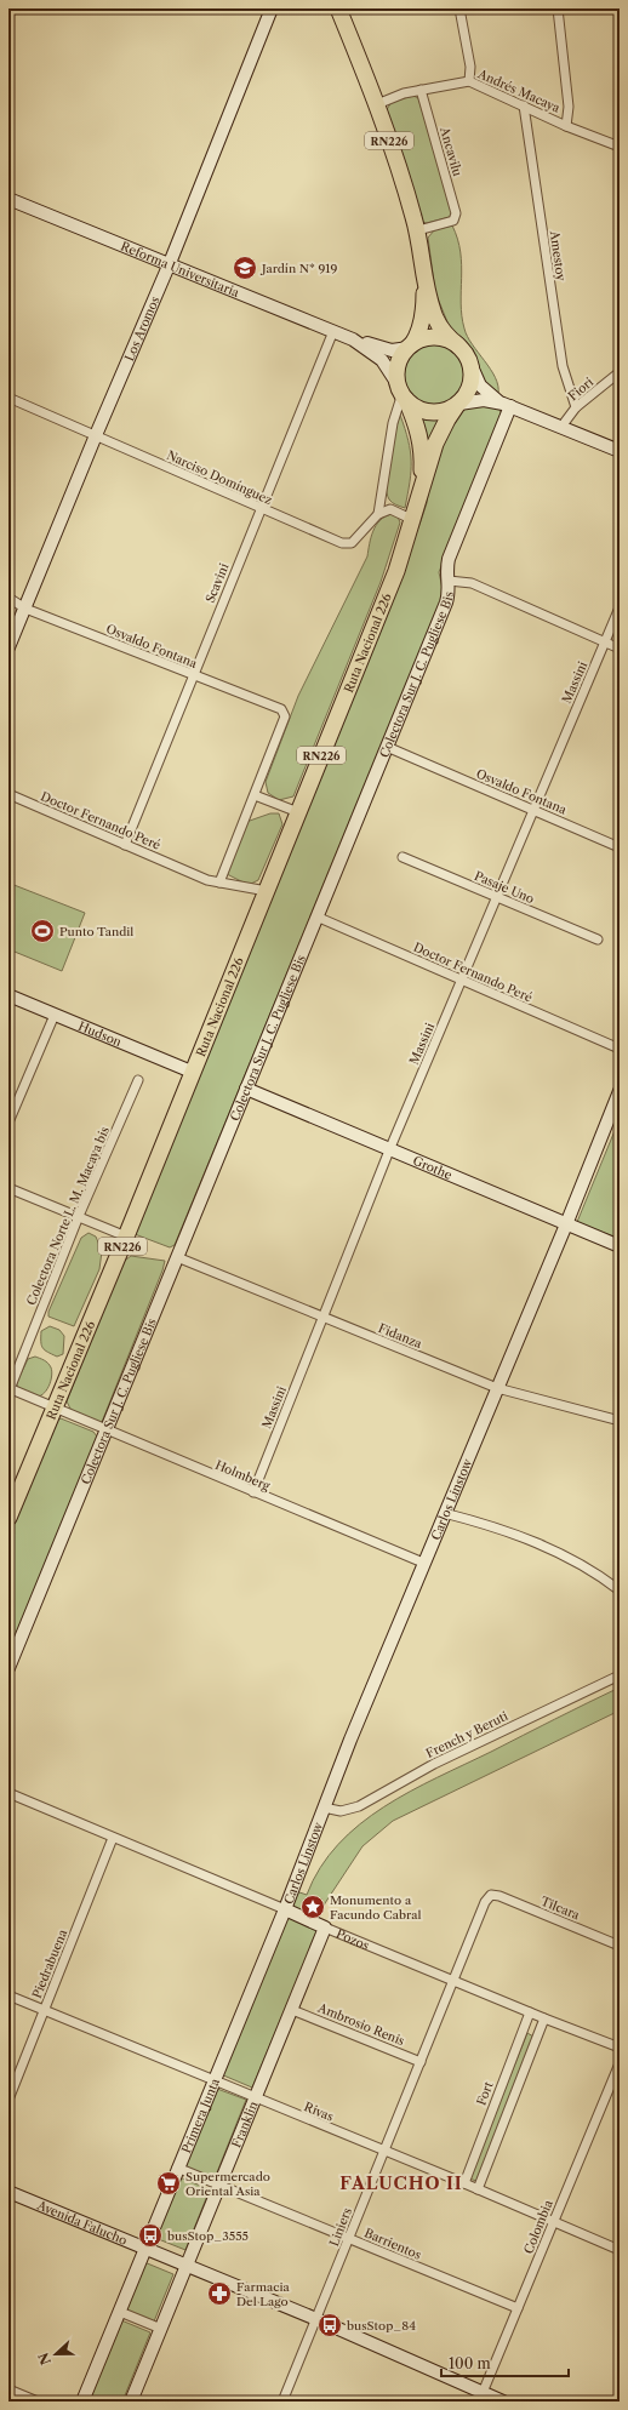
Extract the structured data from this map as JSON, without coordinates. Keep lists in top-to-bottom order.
{
  "streets": {
    "highway": ["RN226", "Ruta Nacional 226"],
    "street": [
      "Andrés Macaya",
      "Ancavilu",
      "Amestoy",
      "Reforma Universitaria",
      "Los Aromos",
      "Fiori",
      "Narciso Domínguez",
      "Scavini",
      "Osvaldo Fontana",
      "Colectora Sur J. C. Pugliese Bis",
      "Massini",
      "Doctor Fernando Peré",
      "Pasaje Uno",
      "Hudson",
      "Grothe",
      "Colectora Norte L. M. Macaya bis",
      "Fidanza",
      "Holmberg",
      "Carlos Linstow",
      "French y Beruti",
      "Tilcara",
      "Pozos",
      "Piedrabuena",
      "Ambrosio Renis",
      "Fort",
      "Rivas",
      "Primera Junta",
      "Franklin",
      "Avenida Falucho",
      "Liniers",
      "Colombia",
      "Barrientos"
    ]
  },
  "crossings": [
    ["Andrés Macaya", "Ancavilu"],
    ["Andrés Macaya", "Amestoy"],
    ["Andrés Macaya", "Ruta Nacional 226"],
    ["Ancavilu", "Ruta Nacional 226"],
    ["Amestoy", "Fiori"],
    ["Reforma Universitaria", "Los Aromos"],
    ["Reforma Universitaria", "Scavini"],
    ["Reforma Universitaria", "Ruta Nacional 226"],
    ["Los Aromos", "Narciso Domínguez"],
    ["Los Aromos", "Osvaldo Fontana"],
    ["Narciso Domínguez", "Scavini"],
    ["Scavini", "Osvaldo Fontana"],
    ["Scavini", "Doctor Fernando Peré"],
    ["Ruta Nacional 226", "Doctor Fernando Peré"],
    ["Ruta Nacional 226", "Hudson"],
    ["Ruta Nacional 226", "Holmberg"],
    ["Osvaldo Fontana", "Colectora Sur J. C. Pugliese Bis"],
    ["Osvaldo Fontana", "Massini"],
    ["Colectora Sur J. C. Pugliese Bis", "Doctor Fernando Peré"],
    ["Colectora Sur J. C. Pugliese Bis", "Grothe"],
    ["Colectora Sur J. C. Pugliese Bis", "Fidanza"],
    ["Colectora Sur J. C. Pugliese Bis", "Holmberg"],
    ["Massini", "Doctor Fernando Peré"],
    ["Massini", "Pasaje Uno"],
    ["Massini", "Grothe"],
    ["Massini", "Fidanza"],
    ["Massini", "Holmberg"],
    ["Grothe", "Carlos Linstow"],
    ["Colectora Norte L. M. Macaya bis", "Holmberg"],
    ["Fidanza", "Carlos Linstow"],
    ["Holmberg", "Carlos Linstow"],
    ["Carlos Linstow", "French y Beruti"],
    ["Carlos Linstow", "Pozos"],
    ["Carlos Linstow", "Primera Junta"],
    ["Tilcara", "Liniers"],
    ["Pozos", "Piedrabuena"],
    ["Pozos", "Fort"],
    ["Pozos", "Primera Junta"],
    ["Pozos", "Franklin"],
    ["Pozos", "Liniers"],
    ["Piedrabuena", "Rivas"],
    ["Ambrosio Renis", "Franklin"],
    ["Ambrosio Renis", "Liniers"],
    ["Fort", "Rivas"],
    ["Rivas", "Primera Junta"],
    ["Rivas", "Franklin"],
    ["Rivas", "Liniers"],
    ["Rivas", "Colombia"],
    ["Primera Junta", "Avenida Falucho"],
    ["Primera Junta", "Barrientos"],
    ["Franklin", "Avenida Falucho"],
    ["Franklin", "Barrientos"],
    ["Avenida Falucho", "Liniers"],
    ["Avenida Falucho", "Colombia"],
    ["Liniers", "Barrientos"],
    ["Colombia", "Barrientos"]
  ],
  "districts": ["FALUCHO II"],
  "places": {
    "school or university": ["Jardín N* 919"],
    "sports": ["Punto Tandil"],
    "place": ["Monumento a Facundo Cabral"],
    "supermarket": ["Supermercado Oriental Asia"],
    "bus stop": ["busStop_3555", "busStop_84"],
    "pharmacy": ["Farmacia Del Lago"]
  },
  "scale_bar": "100 m",
  "north": "left"
}
